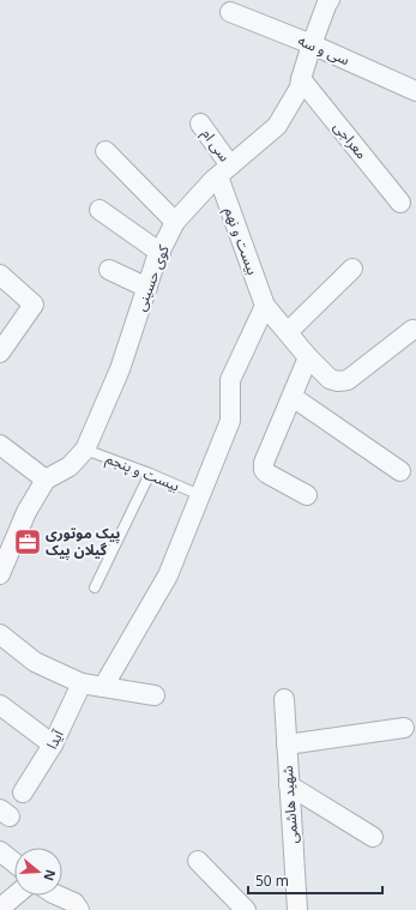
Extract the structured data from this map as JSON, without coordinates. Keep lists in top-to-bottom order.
{
  "streets": {
    "street": [
      "سی و سه",
      "معراجی",
      "سی ام",
      "بیست و نهم",
      "کوی حسینی",
      "آیدا",
      "شهید هاشمی"
    ],
    "lane": ["بیست و پنجم"]
  },
  "crossings": [
    ["سی و سه", "کوی حسینی"],
    ["معراجی", "کوی حسینی"],
    ["سی ام", "بیست و نهم"],
    ["سی ام", "کوی حسینی"],
    ["بیست و نهم", "کوی حسینی"],
    ["کوی حسینی", "بیست و پنجم"]
  ],
  "places": {
    "office": ["پیک موتوری گیلان پیک"]
  },
  "scale_bar": "50 m",
  "north": "right"
}
